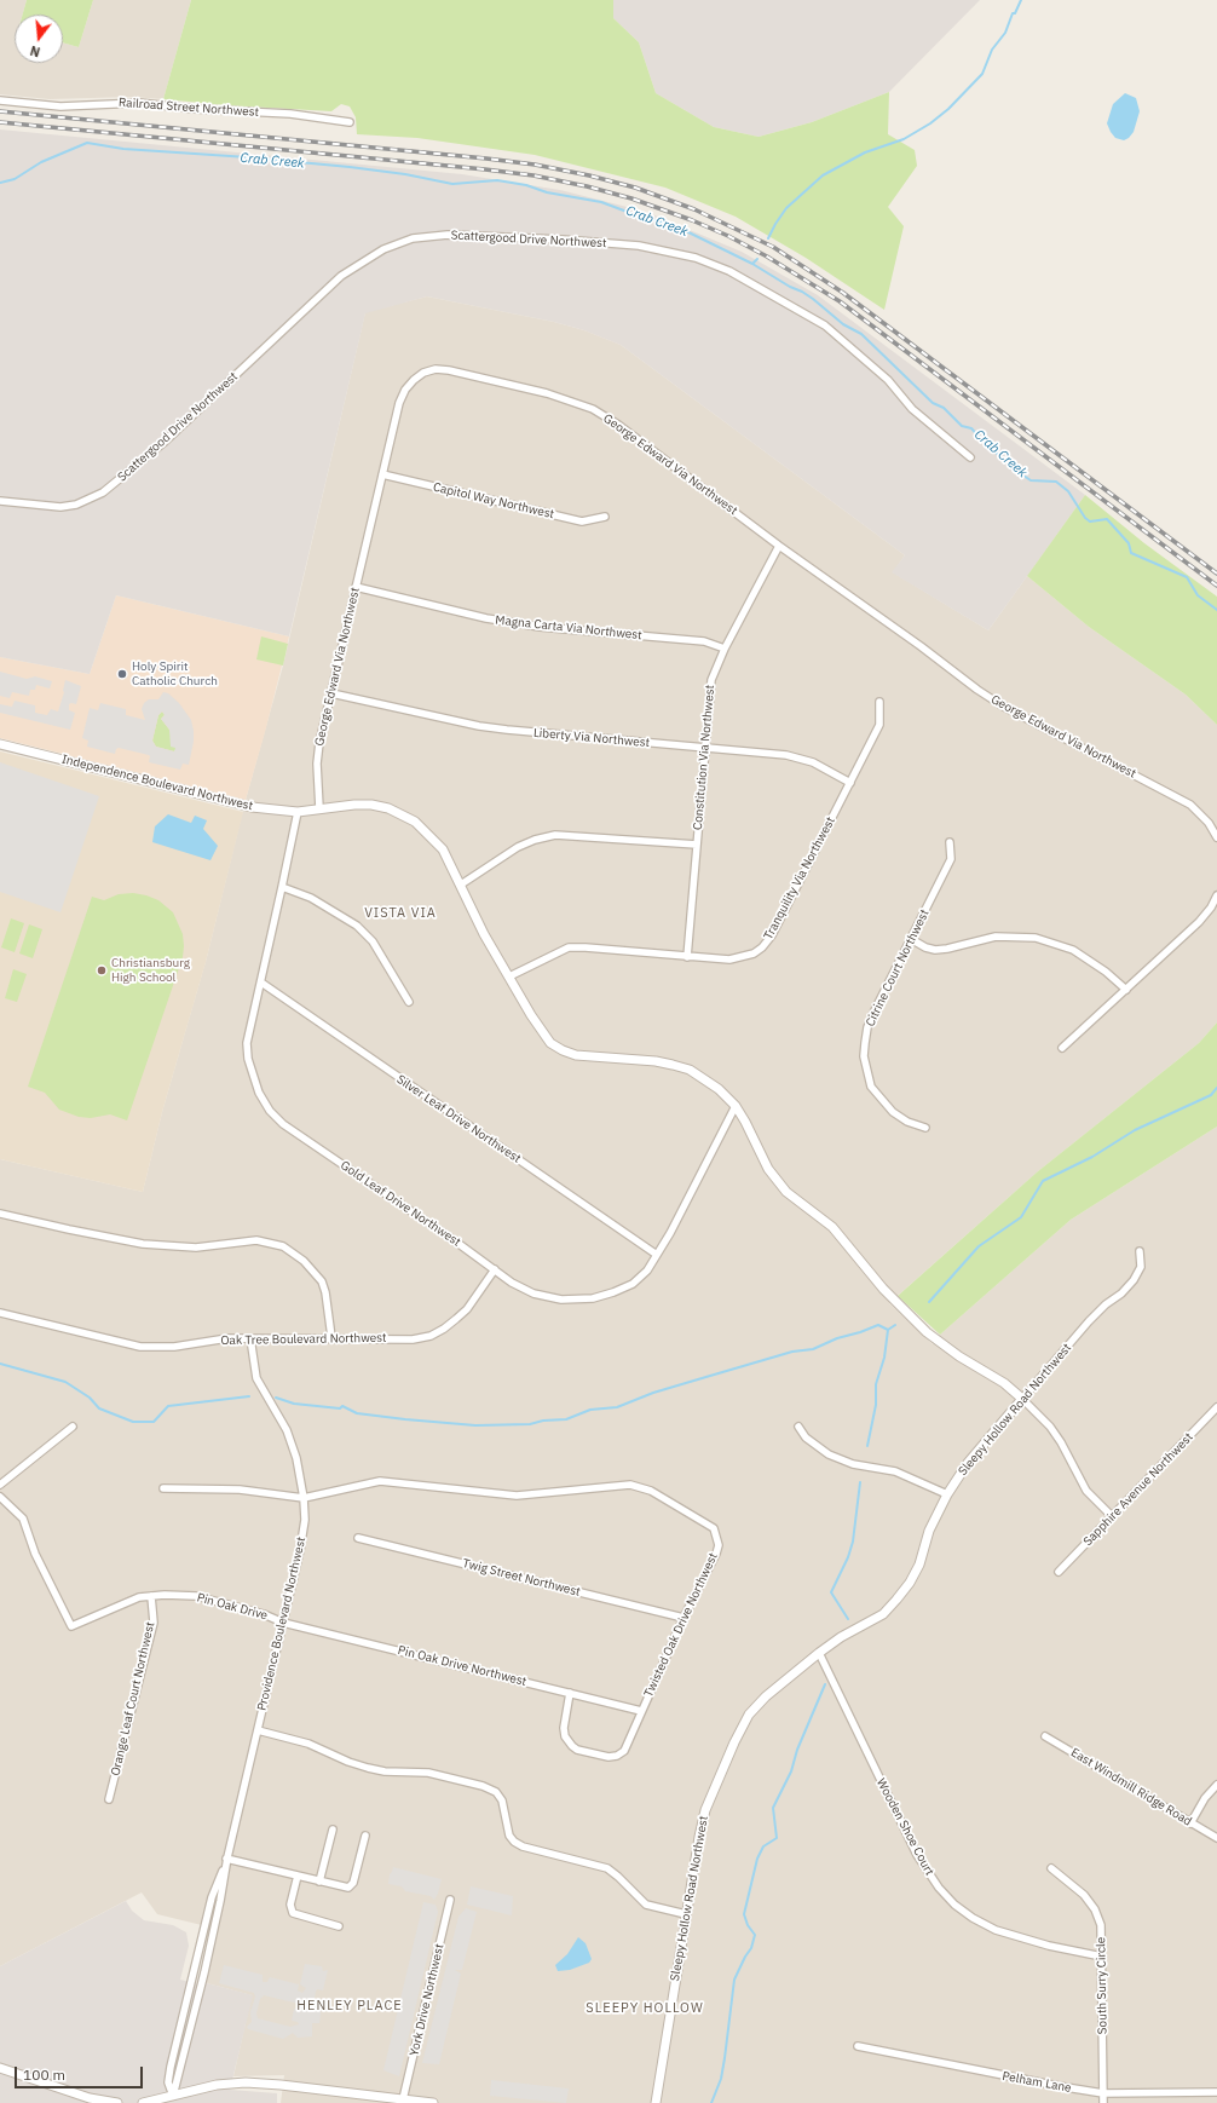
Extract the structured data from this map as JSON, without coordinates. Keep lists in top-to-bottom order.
{
  "streets": {
    "street": [
      "Railroad Street Northwest",
      "Scattergood Drive Northwest",
      "George Edward Via Northwest",
      "Capitol Way Northwest",
      "Magna Carta Via Northwest",
      "Liberty Via Northwest",
      "Constitution Via Northwest",
      "Independence Boulevard Northwest",
      "Tranquility Via Northwest",
      "Citrine Court Northwest",
      "Silver Leaf Drive Northwest",
      "Gold Leaf Drive Northwest",
      "Oak Tree Boulevard Northwest",
      "Sleepy Hollow Road Northwest",
      "Sapphire Avenue Northwest",
      "Twig Street Northwest",
      "Pin Oak Drive",
      "Providence Boulevard Northwest",
      "Twisted Oak Drive Northwest",
      "Pin Oak Drive Northwest",
      "Orange Leaf Court Northwest",
      "East Windmill Ridge Road",
      "Wooden Shoe Court",
      "South Surry Circle",
      "York Drive Northwest",
      "Pelham Lane"
    ]
  },
  "crossings": [
    ["George Edward Via Northwest", "Capitol Way Northwest"],
    ["George Edward Via Northwest", "Magna Carta Via Northwest"],
    ["George Edward Via Northwest", "Liberty Via Northwest"],
    ["George Edward Via Northwest", "Constitution Via Northwest"],
    ["George Edward Via Northwest", "Independence Boulevard Northwest"],
    ["Magna Carta Via Northwest", "Constitution Via Northwest"],
    ["Liberty Via Northwest", "Constitution Via Northwest"],
    ["Liberty Via Northwest", "Tranquility Via Northwest"],
    ["Constitution Via Northwest", "Tranquility Via Northwest"],
    ["Independence Boulevard Northwest", "Tranquility Via Northwest"],
    ["Independence Boulevard Northwest", "Gold Leaf Drive Northwest"],
    ["Independence Boulevard Northwest", "Sleepy Hollow Road Northwest"],
    ["Independence Boulevard Northwest", "Sapphire Avenue Northwest"],
    ["Silver Leaf Drive Northwest", "Gold Leaf Drive Northwest"],
    ["Gold Leaf Drive Northwest", "Oak Tree Boulevard Northwest"],
    ["Oak Tree Boulevard Northwest", "Providence Boulevard Northwest"],
    ["Sleepy Hollow Road Northwest", "Wooden Shoe Court"],
    ["Twig Street Northwest", "Twisted Oak Drive Northwest"],
    ["Pin Oak Drive", "Providence Boulevard Northwest"],
    ["Pin Oak Drive", "Pin Oak Drive Northwest"],
    ["Pin Oak Drive", "Orange Leaf Court Northwest"],
    ["Providence Boulevard Northwest", "Twisted Oak Drive Northwest"],
    ["Providence Boulevard Northwest", "Pin Oak Drive Northwest"],
    ["Twisted Oak Drive Northwest", "Pin Oak Drive Northwest"],
    ["Wooden Shoe Court", "South Surry Circle"],
    ["South Surry Circle", "Pelham Lane"]
  ],
  "districts": ["VISTA VIA", "HENLEY PLACE", "SLEEPY HOLLOW"],
  "water": ["Crab Creek"],
  "places": ["Holy Spirit Catholic Church", "Christiansburg High School"],
  "scale_bar": "100 m",
  "north": "bottom"
}
